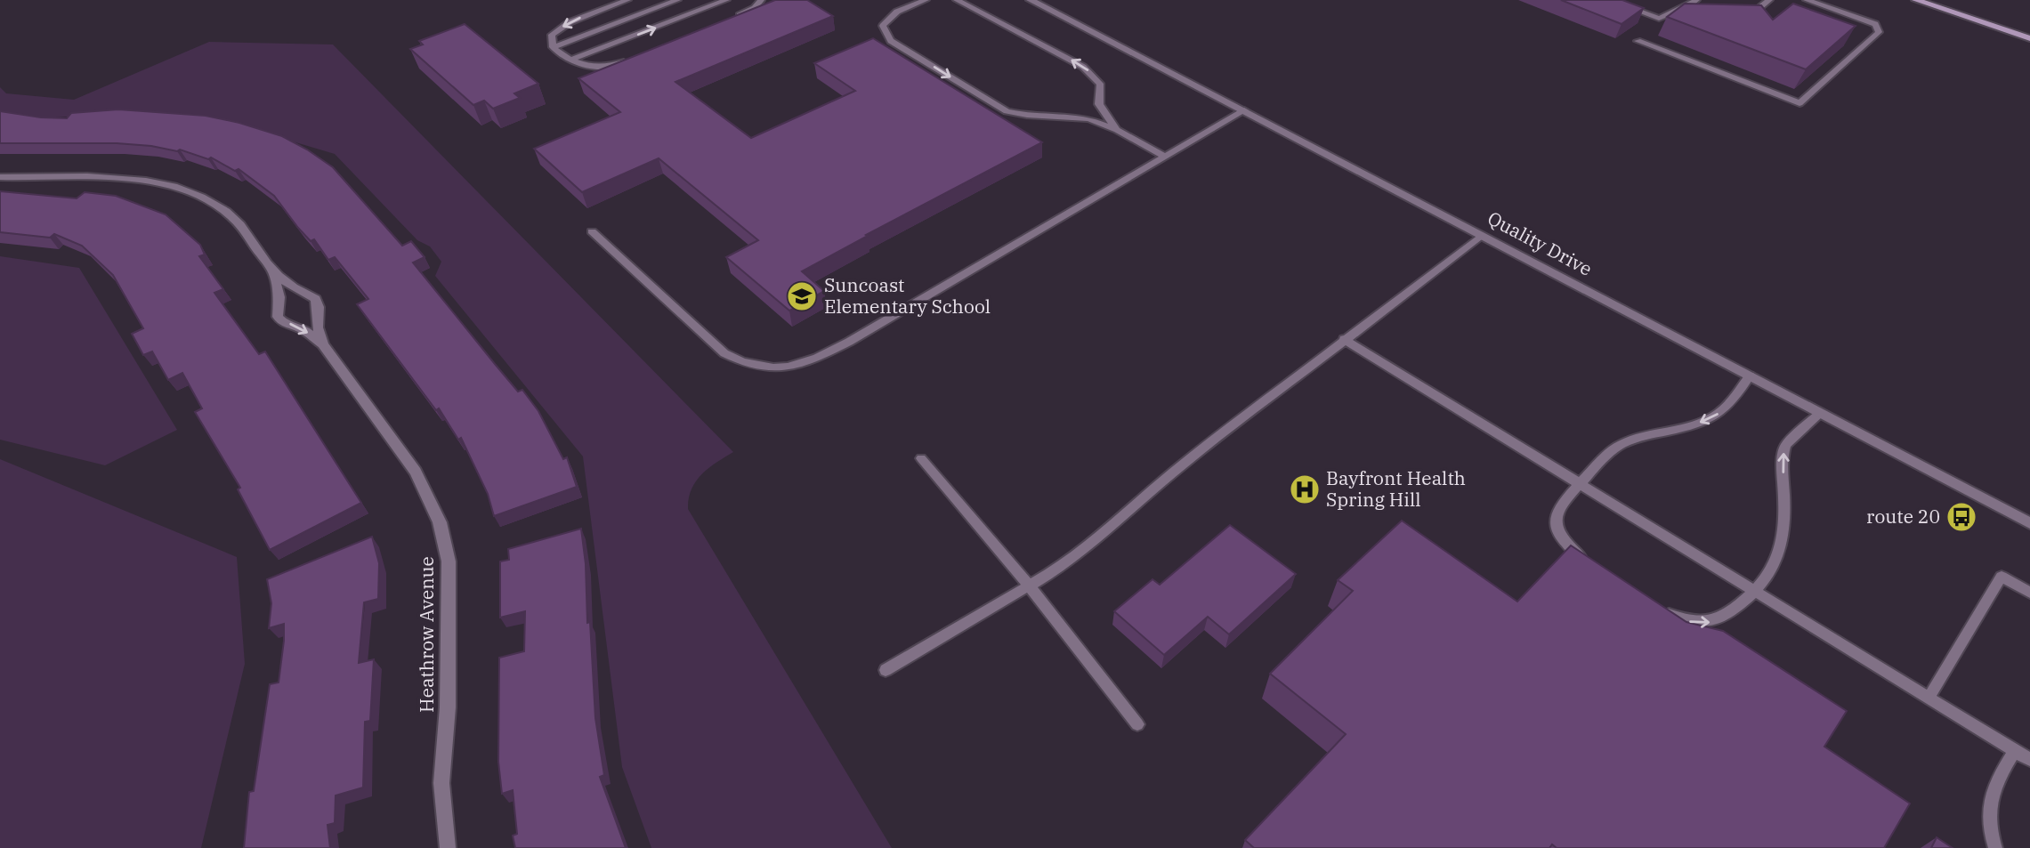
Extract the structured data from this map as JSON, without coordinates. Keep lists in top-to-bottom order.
{
  "streets": {
    "street": ["Quality Drive", "Heathrow Avenue"]
  },
  "places": {
    "school or university": ["Suncoast Elementary School"],
    "hospital": ["Bayfront Health Spring Hill"],
    "bus stop": ["route 20"]
  }
}
